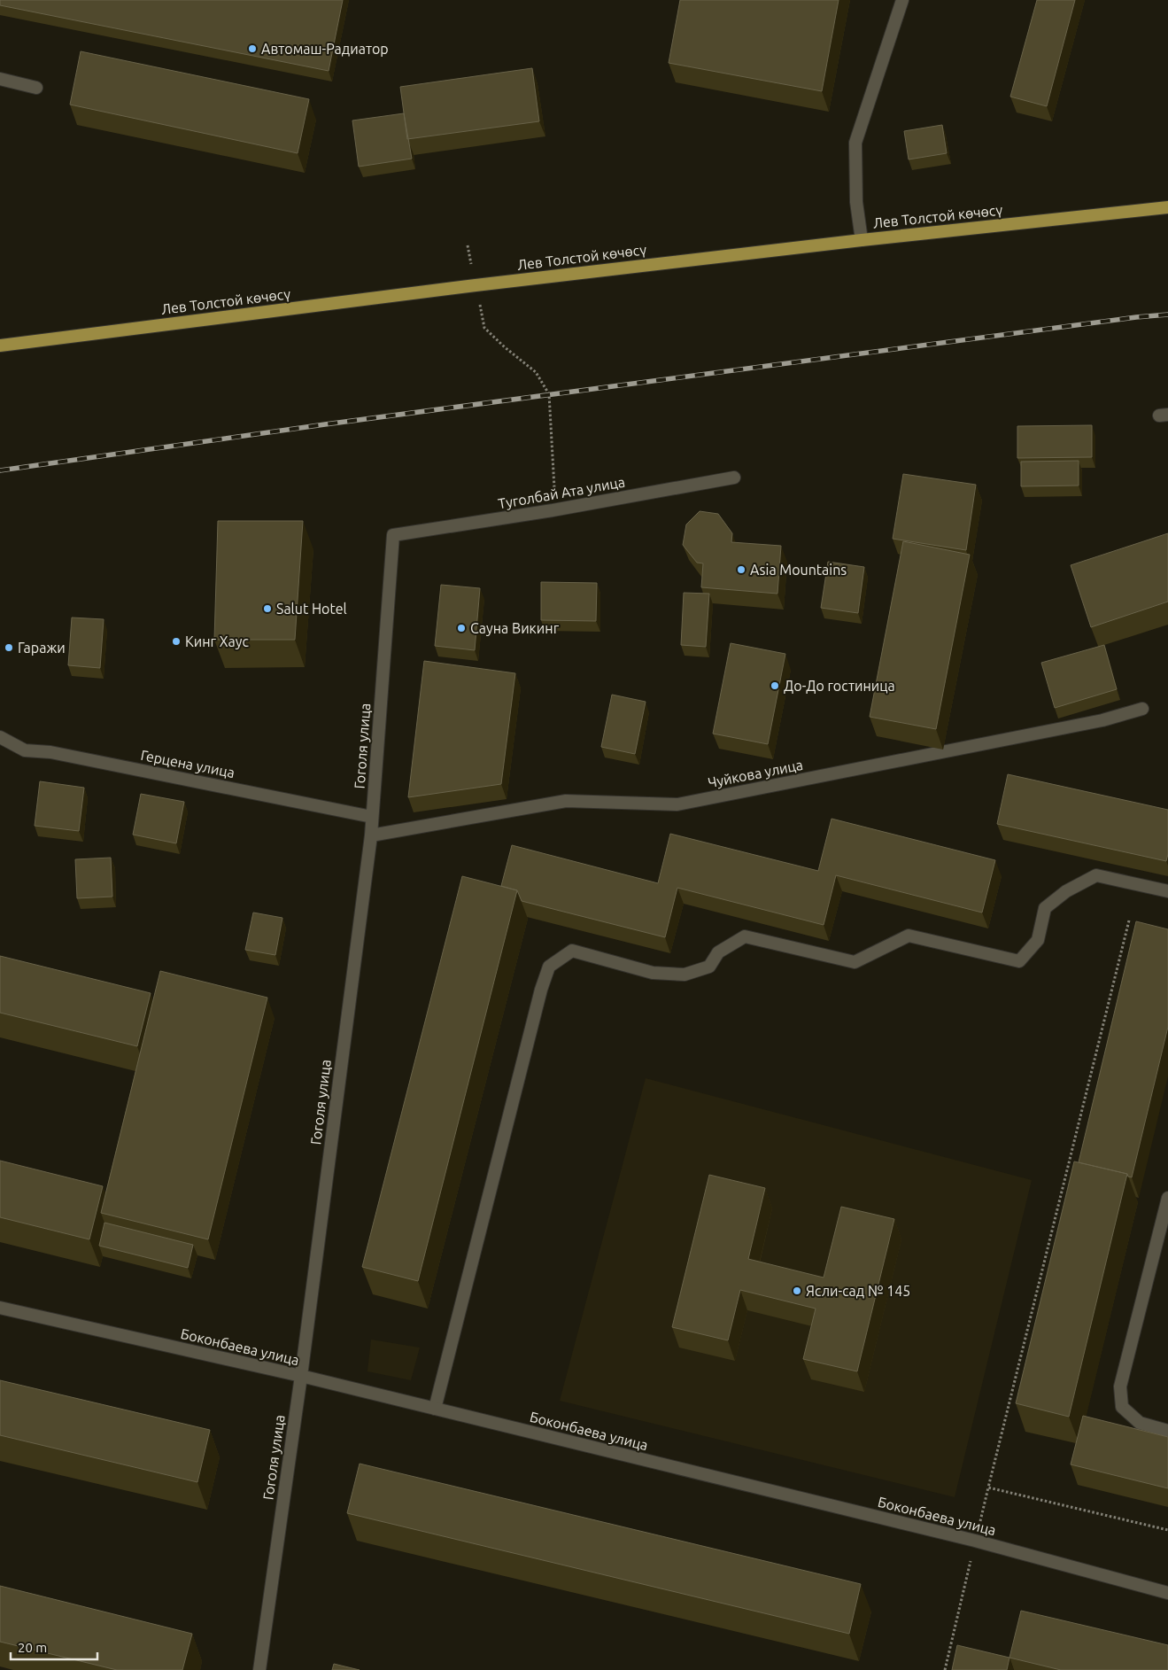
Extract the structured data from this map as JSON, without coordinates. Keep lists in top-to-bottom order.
{
  "streets": {
    "main road": ["Лев Толстой көчөсү"],
    "street": [
      "Туголбай Ата улица",
      "Гоголя улица",
      "Герцена улица",
      "Чуйкова улица",
      "Боконбаева улица"
    ]
  },
  "crossings": [
    ["Туголбай Ата улица", "Гоголя улица"],
    ["Гоголя улица", "Герцена улица"],
    ["Гоголя улица", "Чуйкова улица"],
    ["Гоголя улица", "Боконбаева улица"]
  ],
  "places": [
    "Автомаш-Радиатор",
    "Asia Mountains",
    "Salut Hotel",
    "Сауна Викинг",
    "Кинг Хаус",
    "Гаражи",
    "До-До гостиница",
    "Ясли-сад № 145"
  ],
  "scale_bar": "20 m"
}
